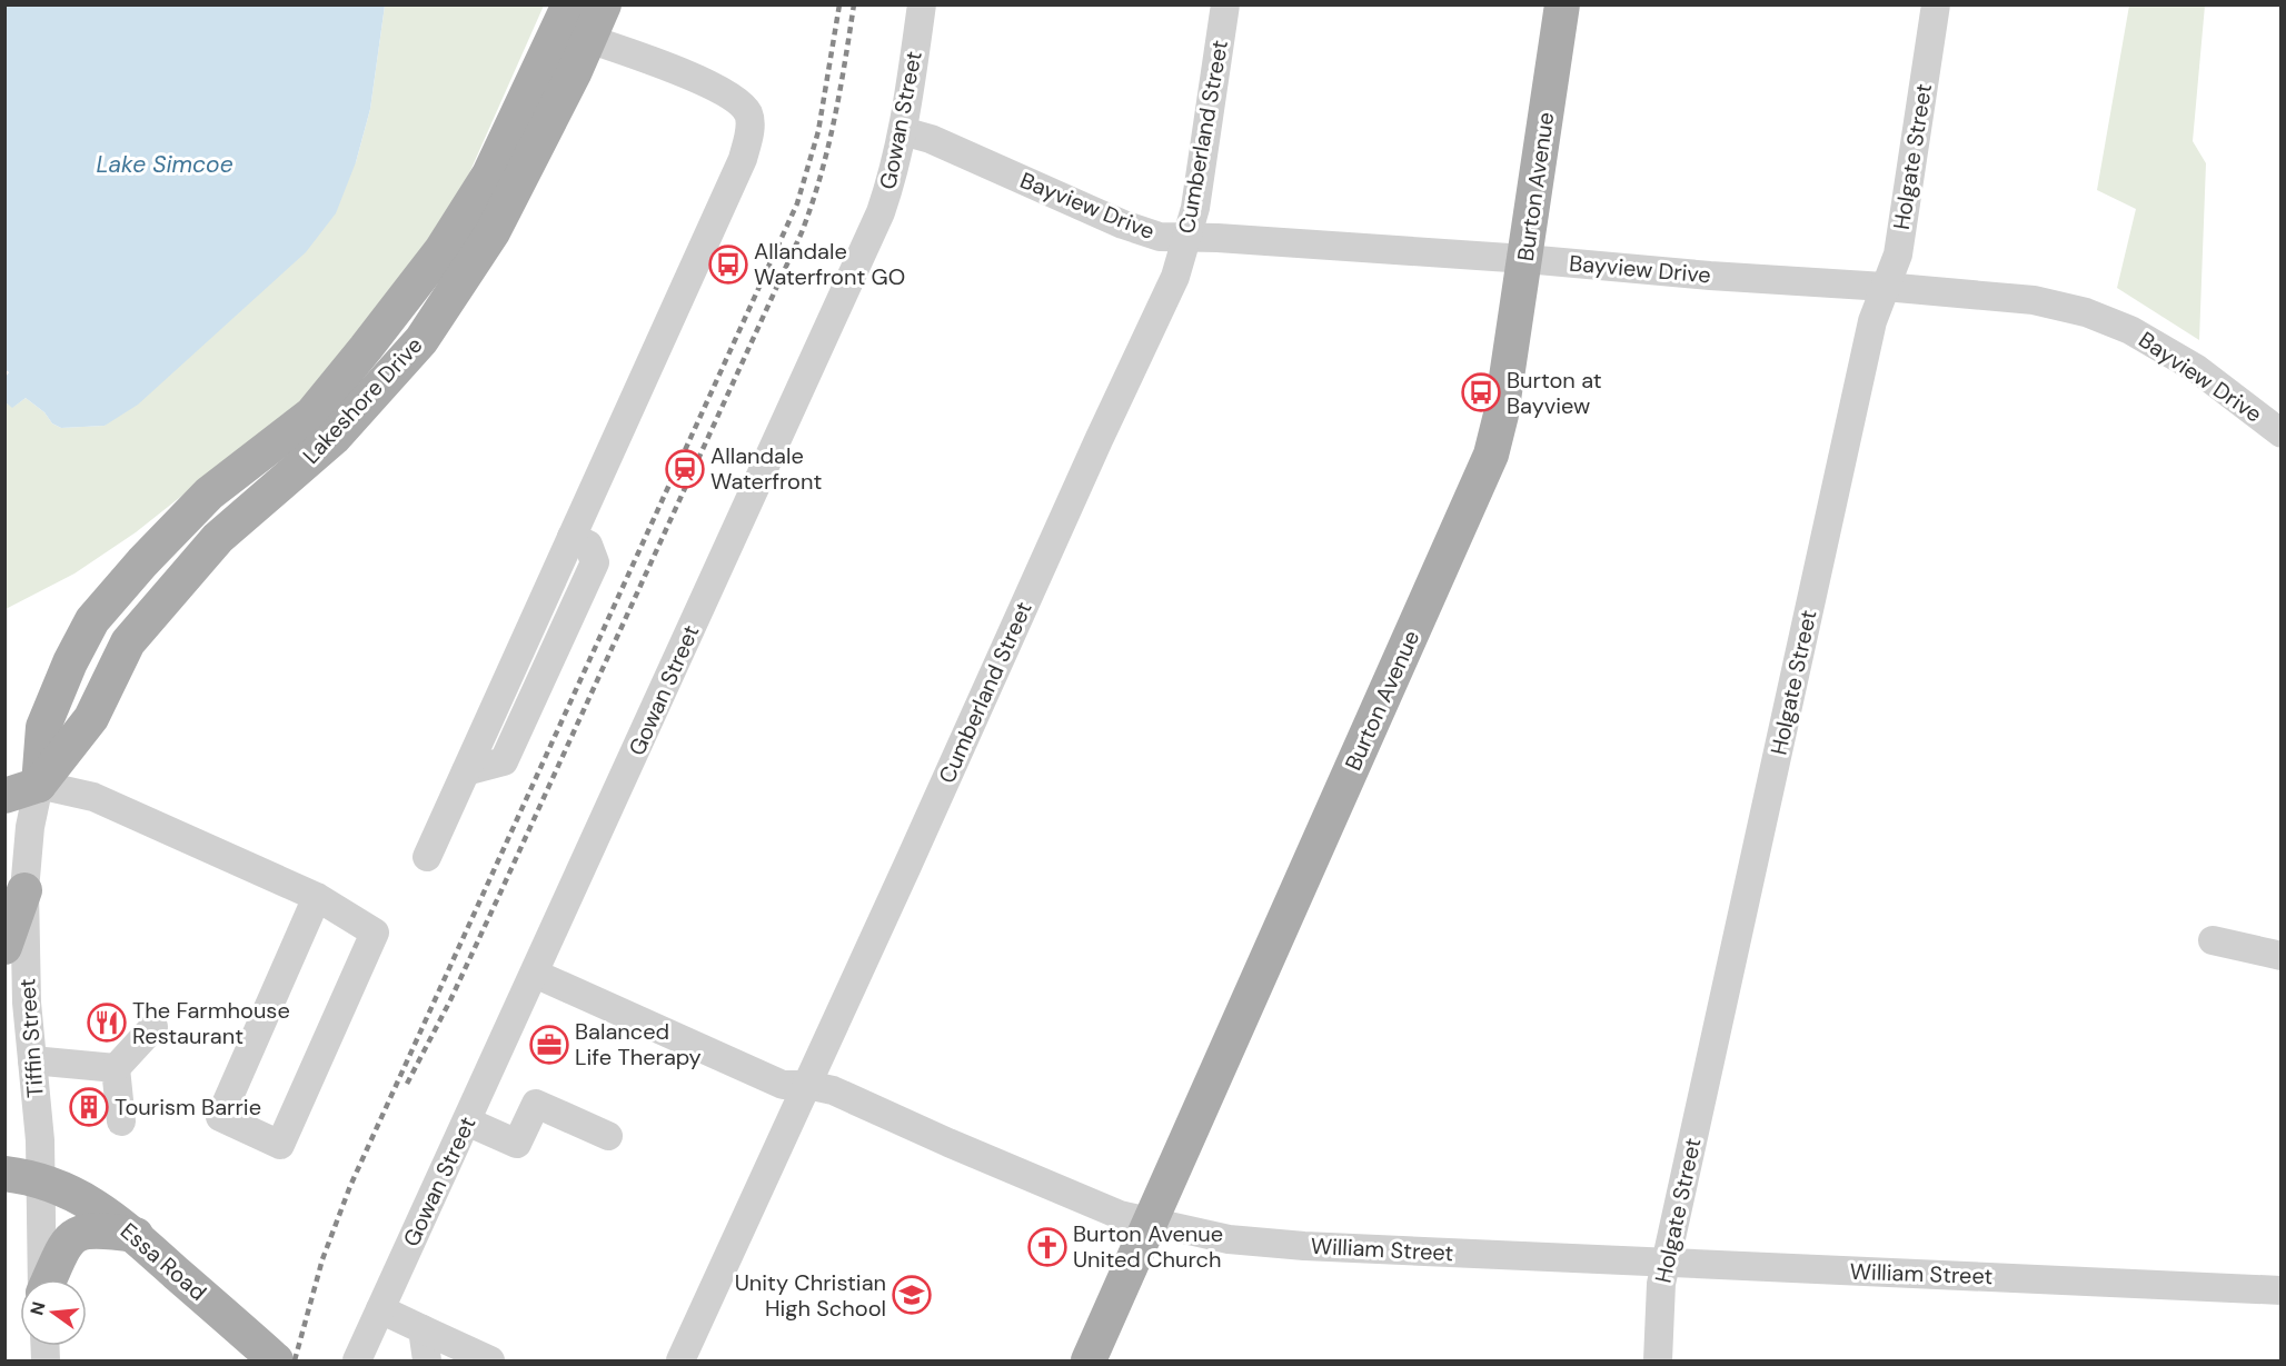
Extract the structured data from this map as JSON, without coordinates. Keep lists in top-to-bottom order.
{
  "streets": {
    "main road": ["Burton Avenue", "Lakeshore Drive", "Essa Road"],
    "street": [
      "Gowan Street",
      "Cumberland Street",
      "Holgate Street",
      "Bayview Drive",
      "Tiffin Street",
      "William Street"
    ]
  },
  "crossings": [
    ["Gowan Street", "Bayview Drive"],
    ["Gowan Street", "William Street"],
    ["Cumberland Street", "Bayview Drive"],
    ["Cumberland Street", "William Street"],
    ["Holgate Street", "Bayview Drive"],
    ["Holgate Street", "William Street"],
    ["Burton Avenue", "Bayview Drive"],
    ["Burton Avenue", "William Street"],
    ["Lakeshore Drive", "Tiffin Street"],
    ["Tiffin Street", "Essa Road"]
  ],
  "water": ["Lake Simcoe"],
  "places": {
    "bus stop": ["Allandale Waterfront GO", "Burton at Bayview"],
    "station": ["Allandale Waterfront"],
    "restaurant": ["The Farmhouse Restaurant"],
    "office": ["Balanced Life Therapy"],
    "building": ["Tourism Barrie"],
    "church": ["Burton Avenue United Church"],
    "school or university": ["Unity Christian High School"]
  },
  "north": "left"
}
